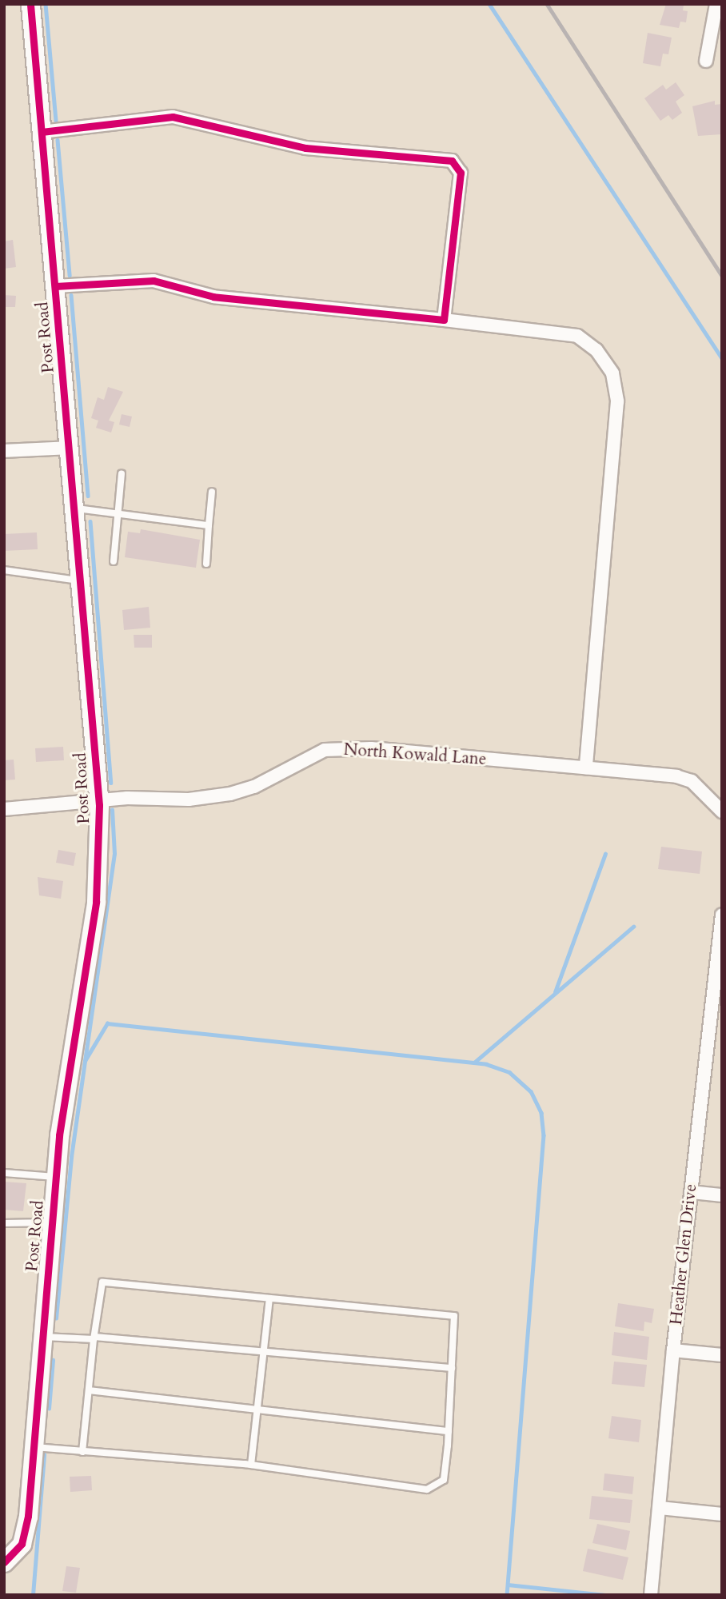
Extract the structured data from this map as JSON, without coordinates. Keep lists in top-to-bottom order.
{
  "streets": {
    "street": ["Post Road", "North Kowald Lane", "Heather Glen Drive"]
  },
  "crossings": [
    ["Post Road", "North Kowald Lane"]
  ]
}
